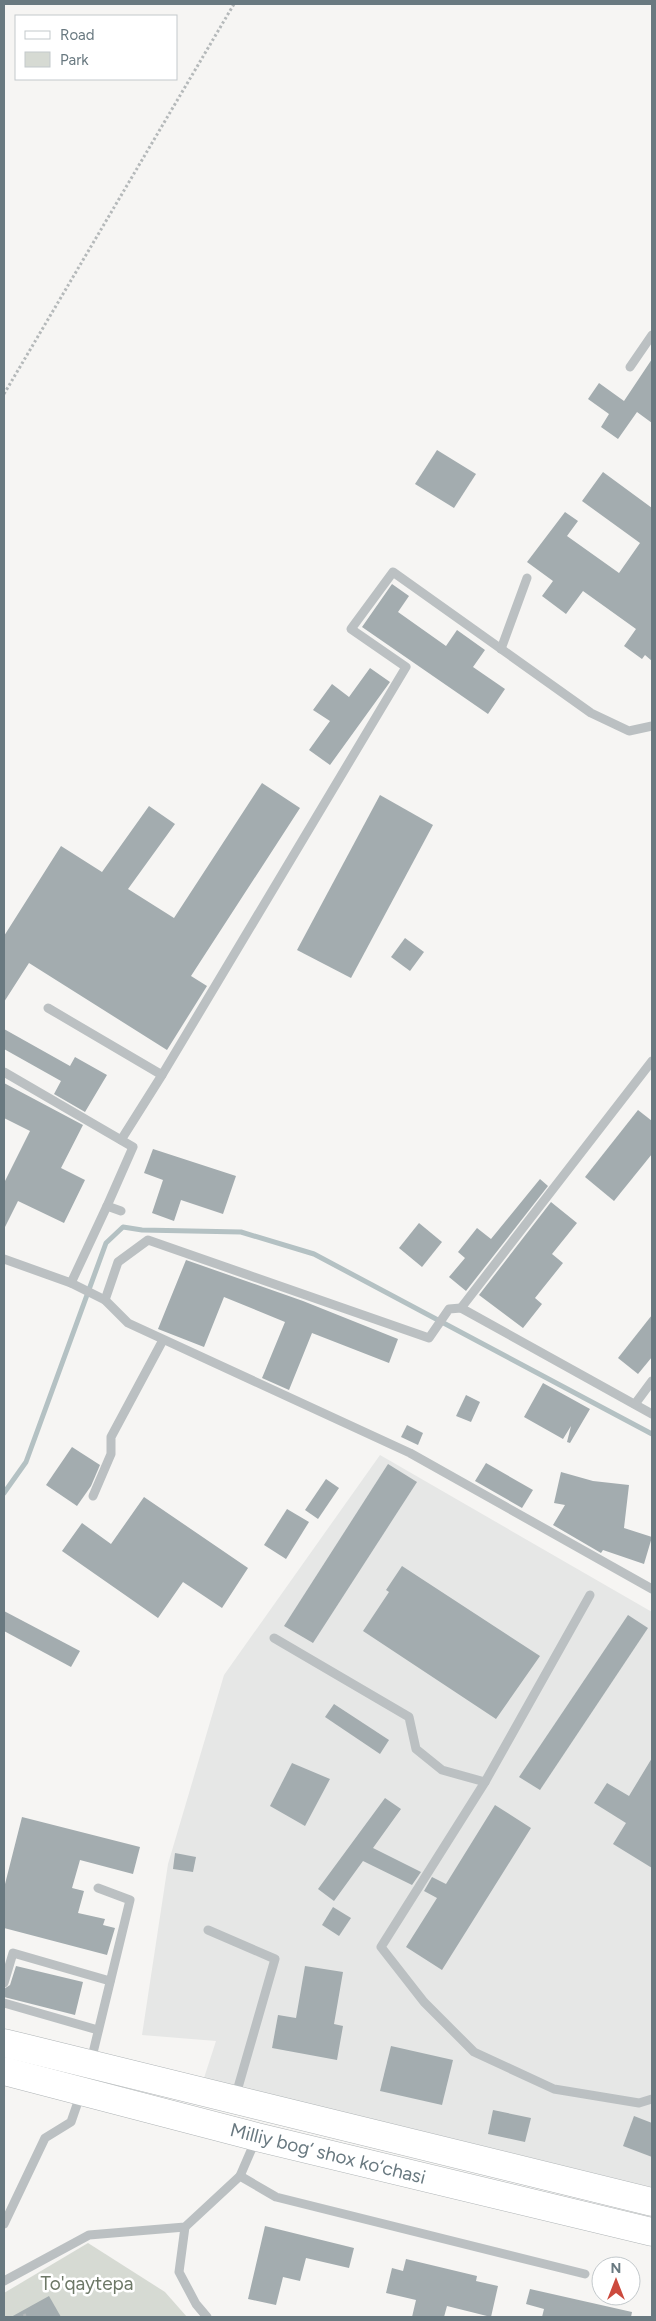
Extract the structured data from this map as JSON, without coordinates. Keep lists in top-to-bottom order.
{
  "streets": {
    "main road": ["Milliy bog‘ shox ko‘chasi"]
  },
  "parks": ["To'qaytepa"],
  "legend": ["Road", "Park"],
  "north": "top"
}
